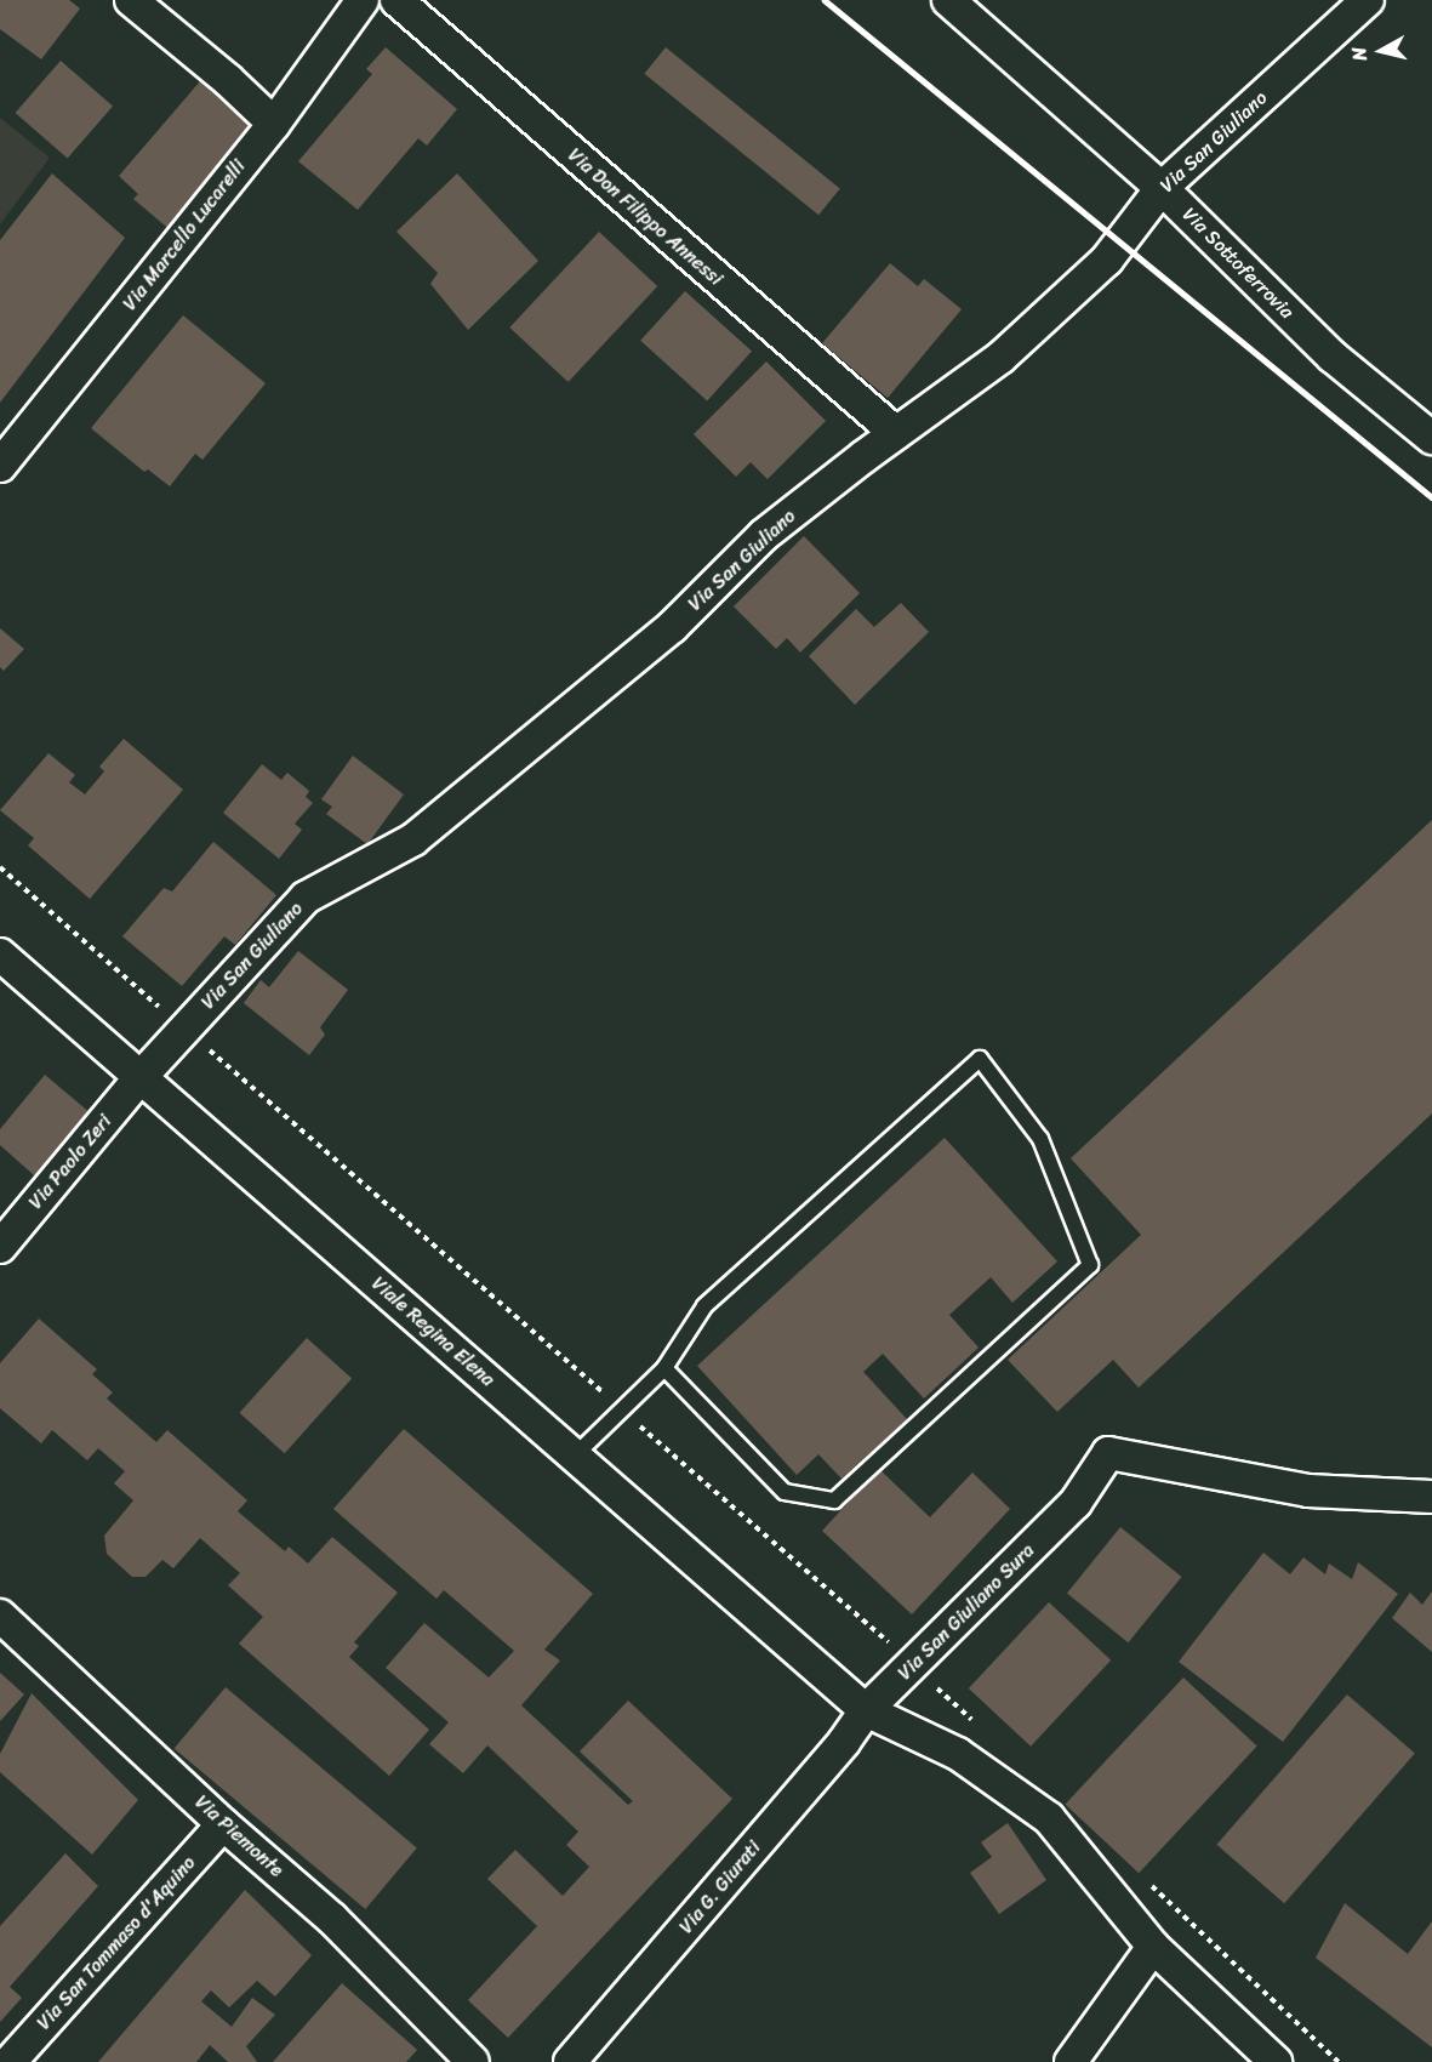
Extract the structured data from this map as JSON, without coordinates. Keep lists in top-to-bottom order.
{
  "streets": {
    "street": [
      "Via San Giuliano",
      "Via Don Filippo Annessi",
      "Via Marcello Lucarelli",
      "Via Sottoferrovia",
      "Via Paolo Zeri",
      "Viale Regina Elena",
      "Via San Giuliano Sura",
      "Via Piemonte",
      "Via G. Giurati",
      "Via San Tommaso d'Aquino"
    ]
  },
  "crossings": [
    ["Via San Giuliano", "Via Don Filippo Annessi"],
    ["Via San Giuliano", "Via Sottoferrovia"],
    ["Via San Giuliano", "Via Paolo Zeri"],
    ["Via San Giuliano", "Viale Regina Elena"],
    ["Via Paolo Zeri", "Viale Regina Elena"],
    ["Viale Regina Elena", "Via San Giuliano Sura"],
    ["Viale Regina Elena", "Via G. Giurati"],
    ["Via San Giuliano Sura", "Via G. Giurati"],
    ["Via Piemonte", "Via San Tommaso d'Aquino"]
  ],
  "north": "left"
}
